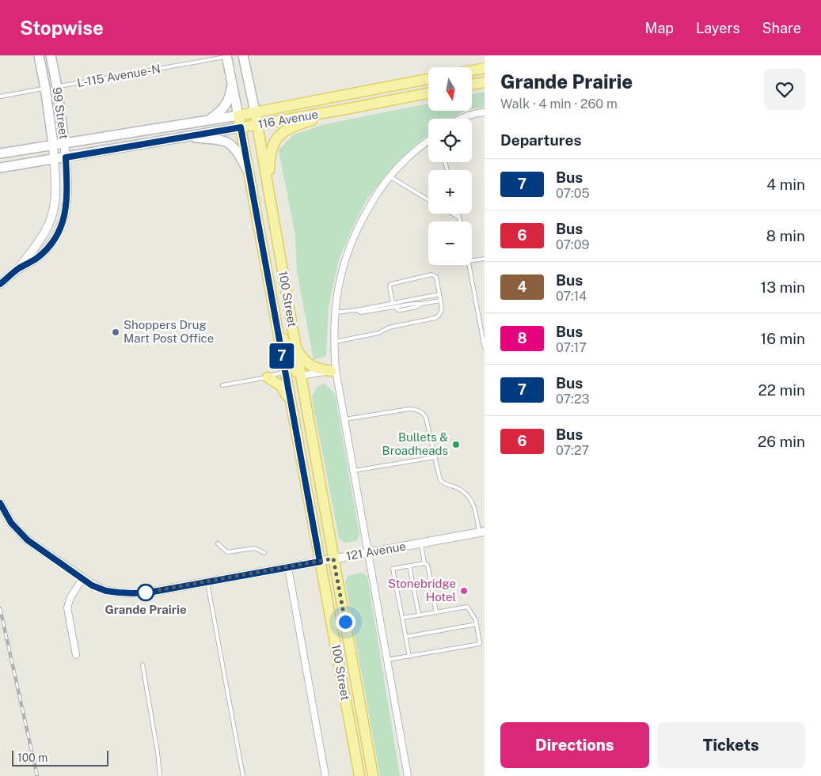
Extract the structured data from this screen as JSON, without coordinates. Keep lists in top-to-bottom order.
{
  "streets": {
    "main road": ["99 Street", "116 Avenue", "100 Street"],
    "street": ["121 Avenue"],
    "lane": ["L-115 Avenue-N"]
  },
  "crossings": [
    ["L-115 Avenue-N", "99 Street"],
    ["L-115 Avenue-N", "100 Street"],
    ["99 Street", "116 Avenue"],
    ["116 Avenue", "100 Street"],
    ["100 Street", "121 Avenue"]
  ],
  "places": [
    "Shoppers Drug Mart Post Office",
    "Bullets & Broadheads",
    "Stonebridge Hotel",
    "Grande Prairie"
  ],
  "lines": ["bus line 7"],
  "scale_bar": "100 m",
  "north": "bottom",
  "page": {
    "header": "Stopwise",
    "nav": ["Map", "Layers", "Share"],
    "on_map": "7",
    "heading": [
      ["Grande Prairie", "Walk · 4 min · 260 m"],
      "Departures"
    ],
    "map_buttons": ["+", "−"],
    "list": [
      {
        "mark": "7",
        "name": "Bus",
        "note": "07:05",
        "value": "4 min"
      },
      {
        "mark": "6",
        "name": "Bus",
        "note": "07:09",
        "value": "8 min"
      },
      {
        "mark": "4",
        "name": "Bus",
        "note": "07:14",
        "value": "13 min"
      },
      {
        "mark": "8",
        "name": "Bus",
        "note": "07:17",
        "value": "16 min"
      },
      {
        "mark": "7",
        "name": "Bus",
        "note": "07:23",
        "value": "22 min"
      },
      {
        "mark": "6",
        "name": "Bus",
        "note": "07:27",
        "value": "26 min"
      }
    ],
    "buttons": ["Directions", "Tickets"],
    "scale": "100 m"
  }
}
